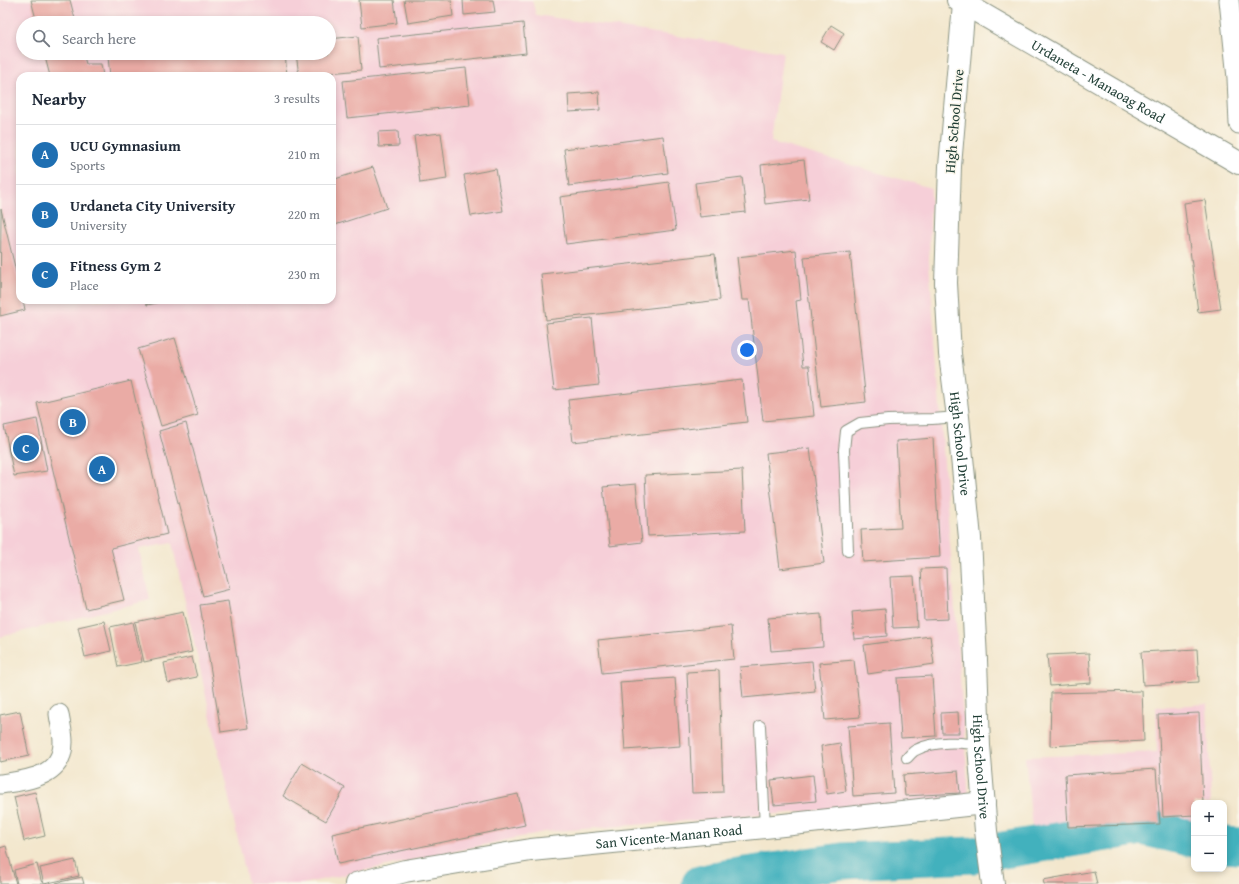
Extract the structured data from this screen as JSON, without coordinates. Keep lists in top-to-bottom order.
{
  "streets": {
    "street": ["Urdaneta - Manaoag Road", "High School Drive", "San Vicente-Manan Road"]
  },
  "crossings": [
    ["Urdaneta - Manaoag Road", "High School Drive"],
    ["High School Drive", "San Vicente-Manan Road"]
  ],
  "page": {
    "search": "Search here",
    "heading": ["Nearby", "3 results"],
    "list": [
      {
        "mark": "A",
        "name": "UCU Gymnasium",
        "note": "Sports",
        "value": "210 m"
      },
      {
        "mark": "B",
        "name": "Urdaneta City University",
        "note": "University",
        "value": "220 m"
      },
      {
        "mark": "C",
        "name": "Fitness Gym 2",
        "note": "Place",
        "value": "230 m"
      }
    ],
    "pins": ["B", "C", "A"],
    "map_buttons": ["+", "−"]
  }
}
